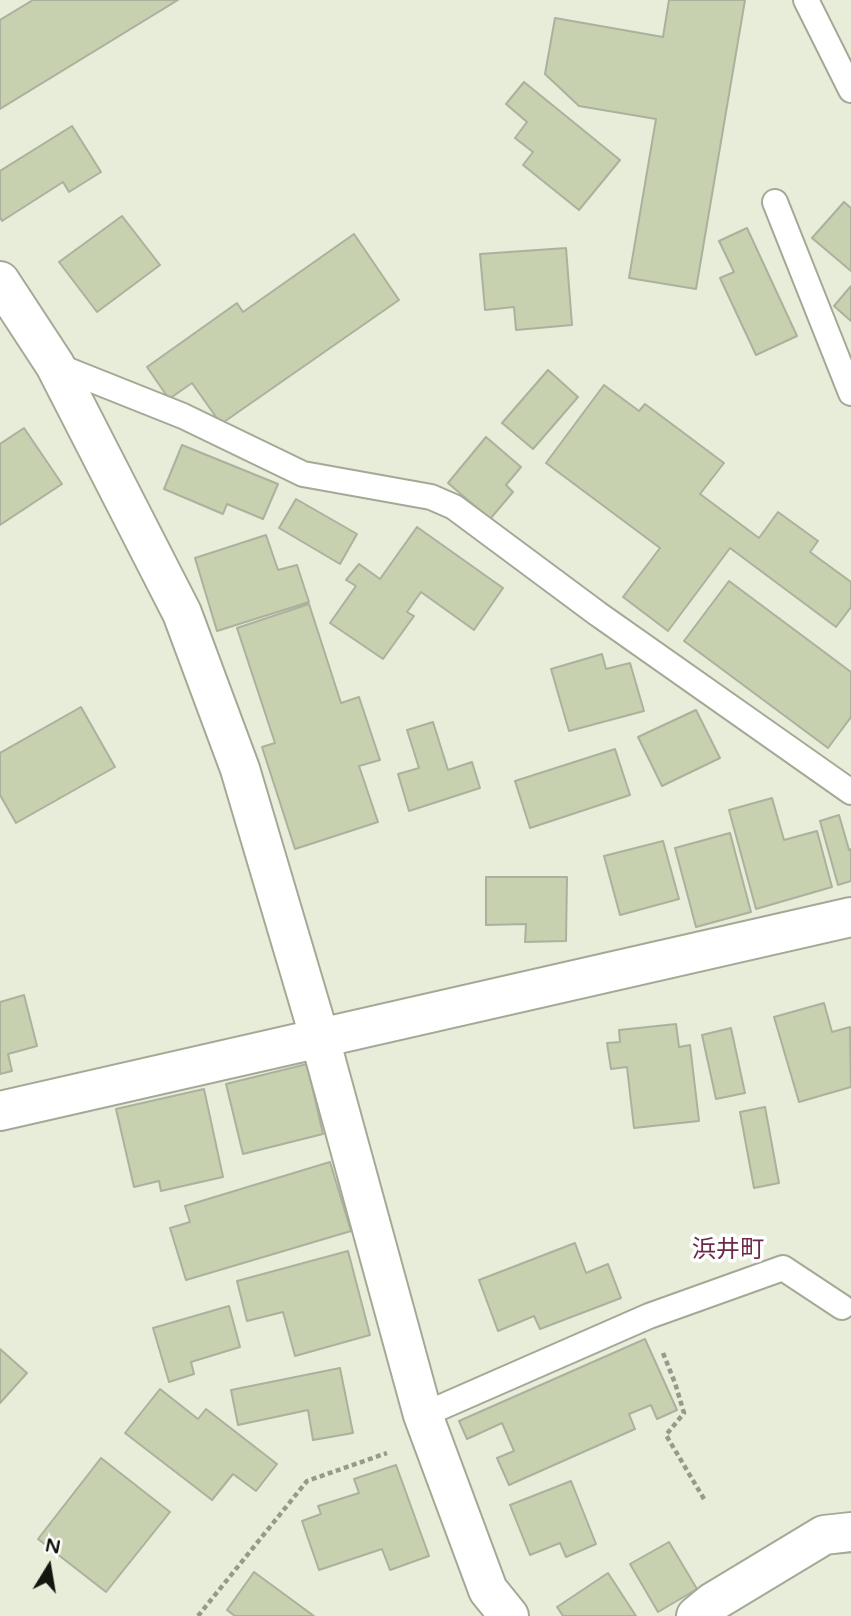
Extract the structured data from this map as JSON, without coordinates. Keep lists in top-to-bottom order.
{
  "districts": ["浜井町"],
  "north": "top"
}
